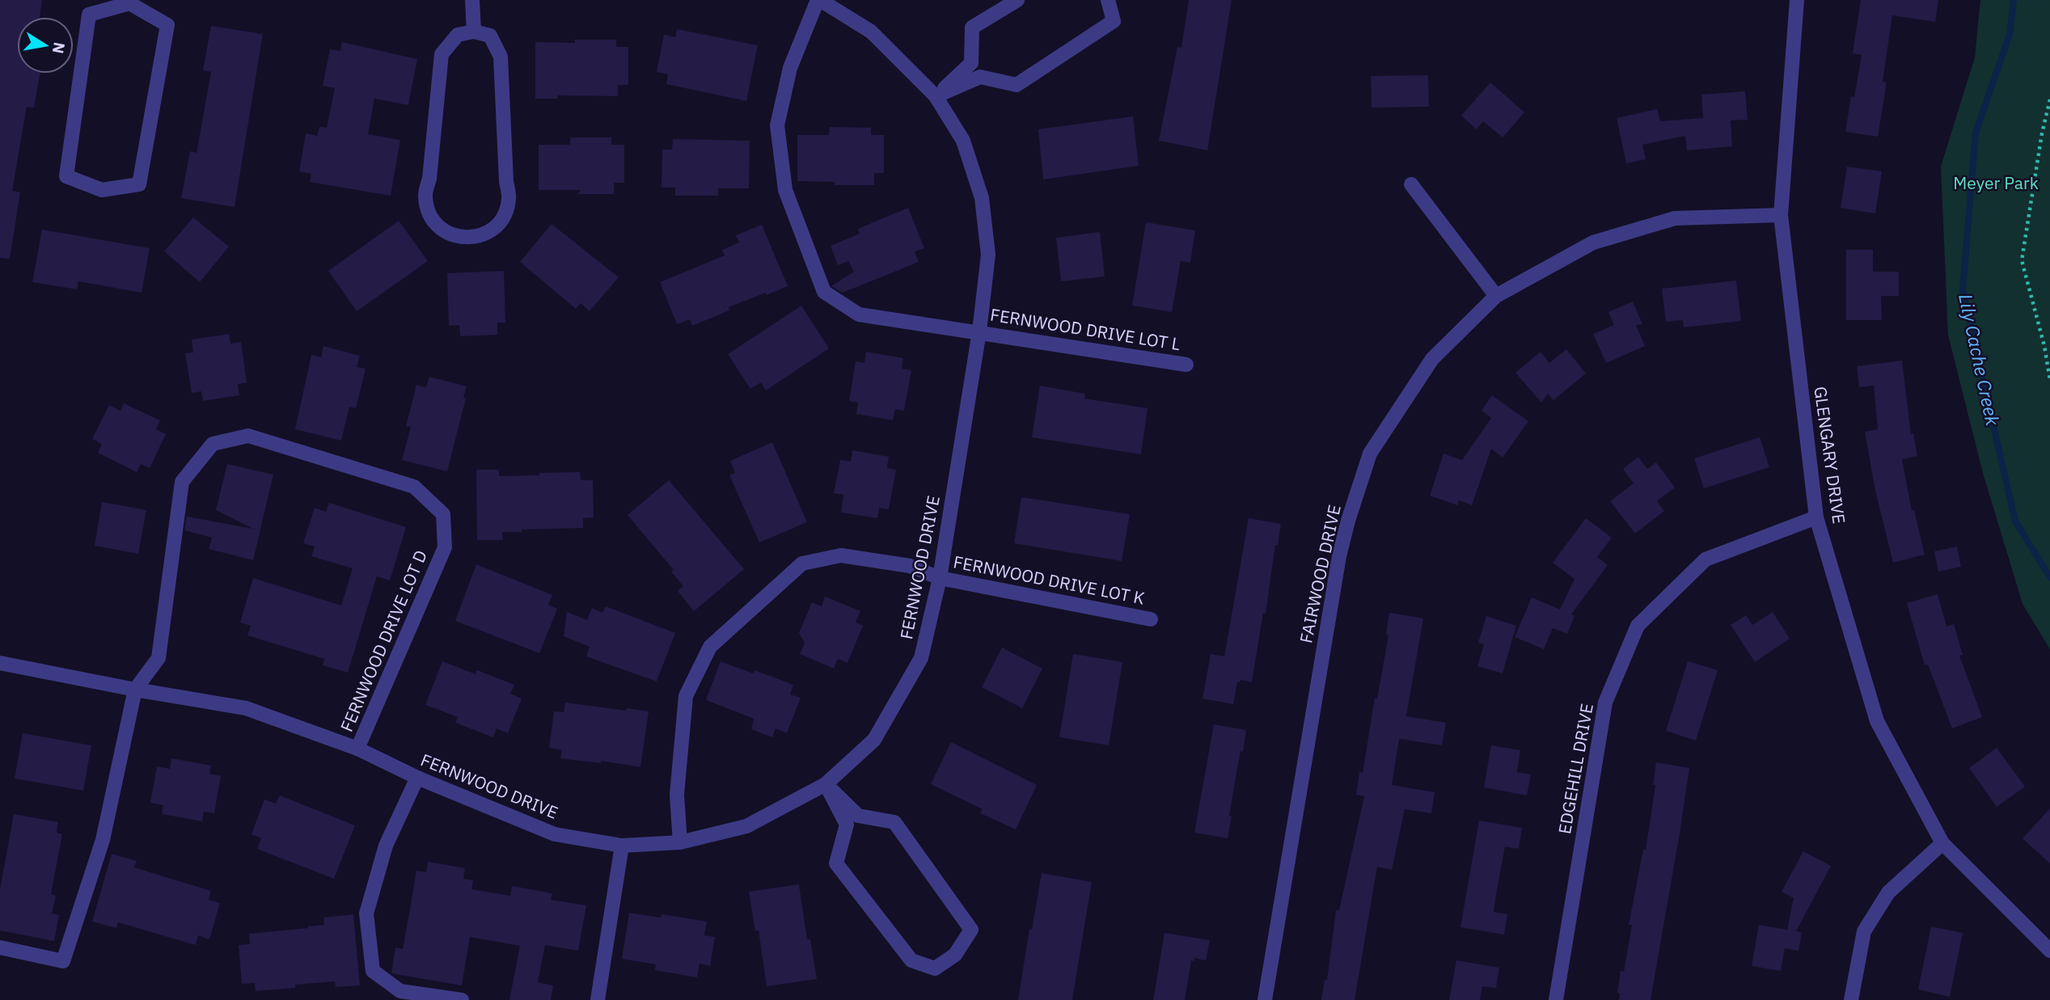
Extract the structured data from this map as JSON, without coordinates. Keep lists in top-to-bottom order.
{
  "streets": {
    "street": [
      "FERNWOOD DRIVE LOT L",
      "GLENGARY DRIVE",
      "FERNWOOD DRIVE",
      "FAIRWOOD DRIVE",
      "FERNWOOD DRIVE LOT K",
      "FERNWOOD DRIVE LOT D",
      "EDGEHILL DRIVE"
    ]
  },
  "crossings": [
    ["FERNWOOD DRIVE LOT L", "FERNWOOD DRIVE"],
    ["GLENGARY DRIVE", "FAIRWOOD DRIVE"],
    ["GLENGARY DRIVE", "EDGEHILL DRIVE"],
    ["FERNWOOD DRIVE", "FERNWOOD DRIVE LOT K"],
    ["FERNWOOD DRIVE", "FERNWOOD DRIVE LOT D"]
  ],
  "water": ["Lily Cache Creek"],
  "parks": ["Meyer Park"],
  "north": "right"
}
